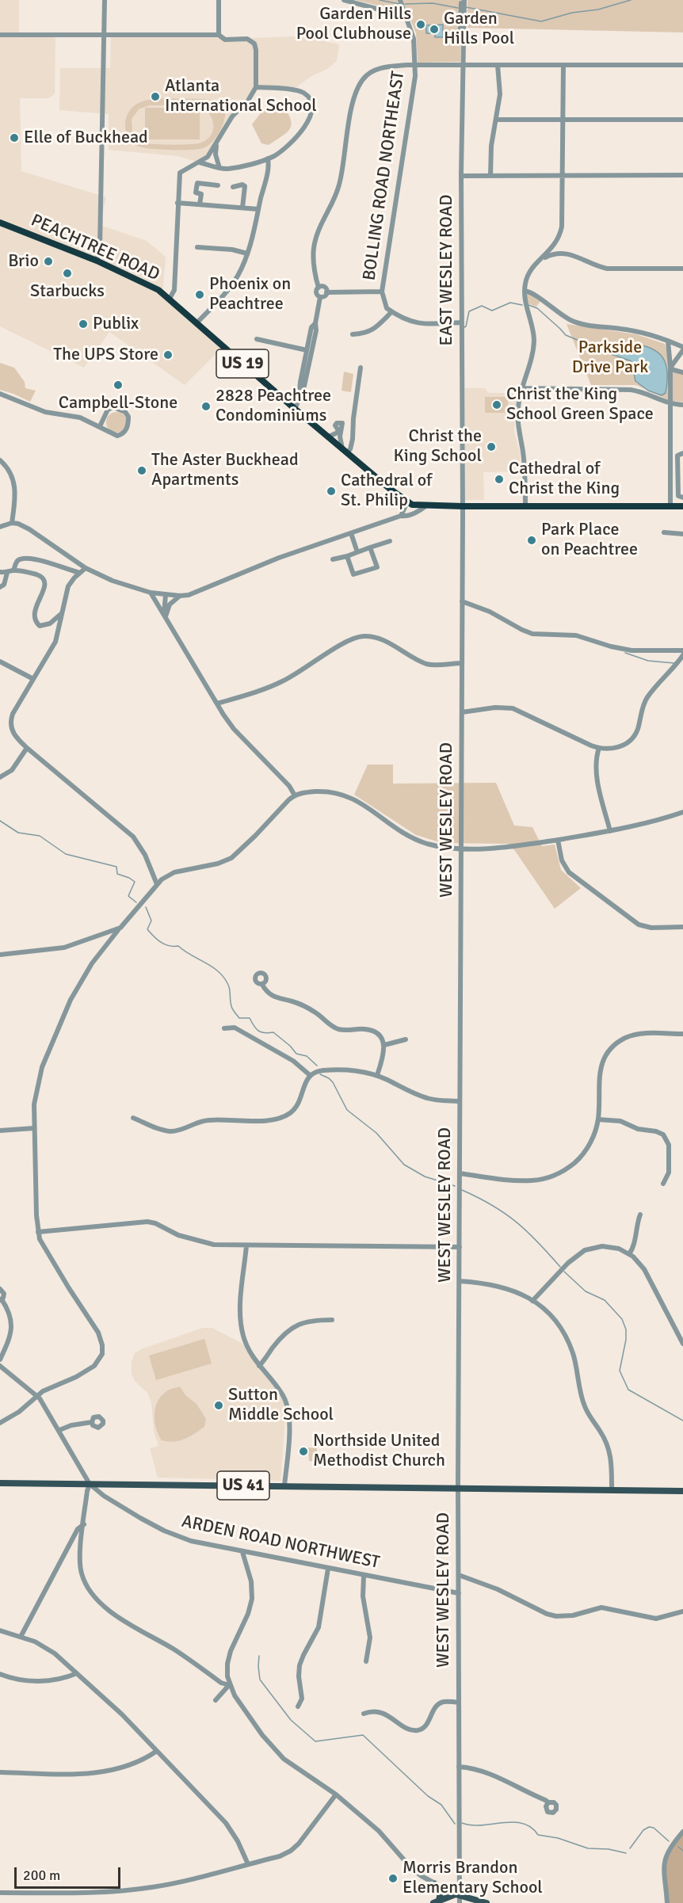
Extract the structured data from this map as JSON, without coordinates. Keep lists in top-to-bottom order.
{
  "streets": {
    "highway": ["PEACHTREE ROAD", "US 19"],
    "main road": ["US 41"],
    "street": [
      "BOLLING ROAD NORTHEAST",
      "EAST WESLEY ROAD",
      "WEST WESLEY ROAD",
      "ARDEN ROAD NORTHWEST"
    ]
  },
  "crossings": [
    ["PEACHTREE ROAD", "US 19"],
    ["EAST WESLEY ROAD", "US 19"],
    ["EAST WESLEY ROAD", "WEST WESLEY ROAD"],
    ["US 19", "WEST WESLEY ROAD"],
    ["WEST WESLEY ROAD", "US 41"],
    ["WEST WESLEY ROAD", "ARDEN ROAD NORTHWEST"],
    ["US 41", "ARDEN ROAD NORTHWEST"]
  ],
  "parks": ["Parkside Drive Park"],
  "places": [
    "Garden Hills Pool Clubhouse",
    "Garden Hills Pool",
    "Atlanta International School",
    "Elle of Buckhead",
    "Brio",
    "Starbucks",
    "Phoenix on Peachtree",
    "Publix",
    "The UPS Store",
    "Campbell-Stone",
    "Christ the King School Green Space",
    "2828 Peachtree Condominiums",
    "Christ the King School",
    "The Aster Buckhead Apartments",
    "Cathedral of Christ the King",
    "Cathedral of St. Philip",
    "Park Place on Peachtree",
    "Sutton Middle School",
    "Northside United Methodist Church",
    "Morris Brandon Elementary School"
  ],
  "scale_bar": "200 m"
}
